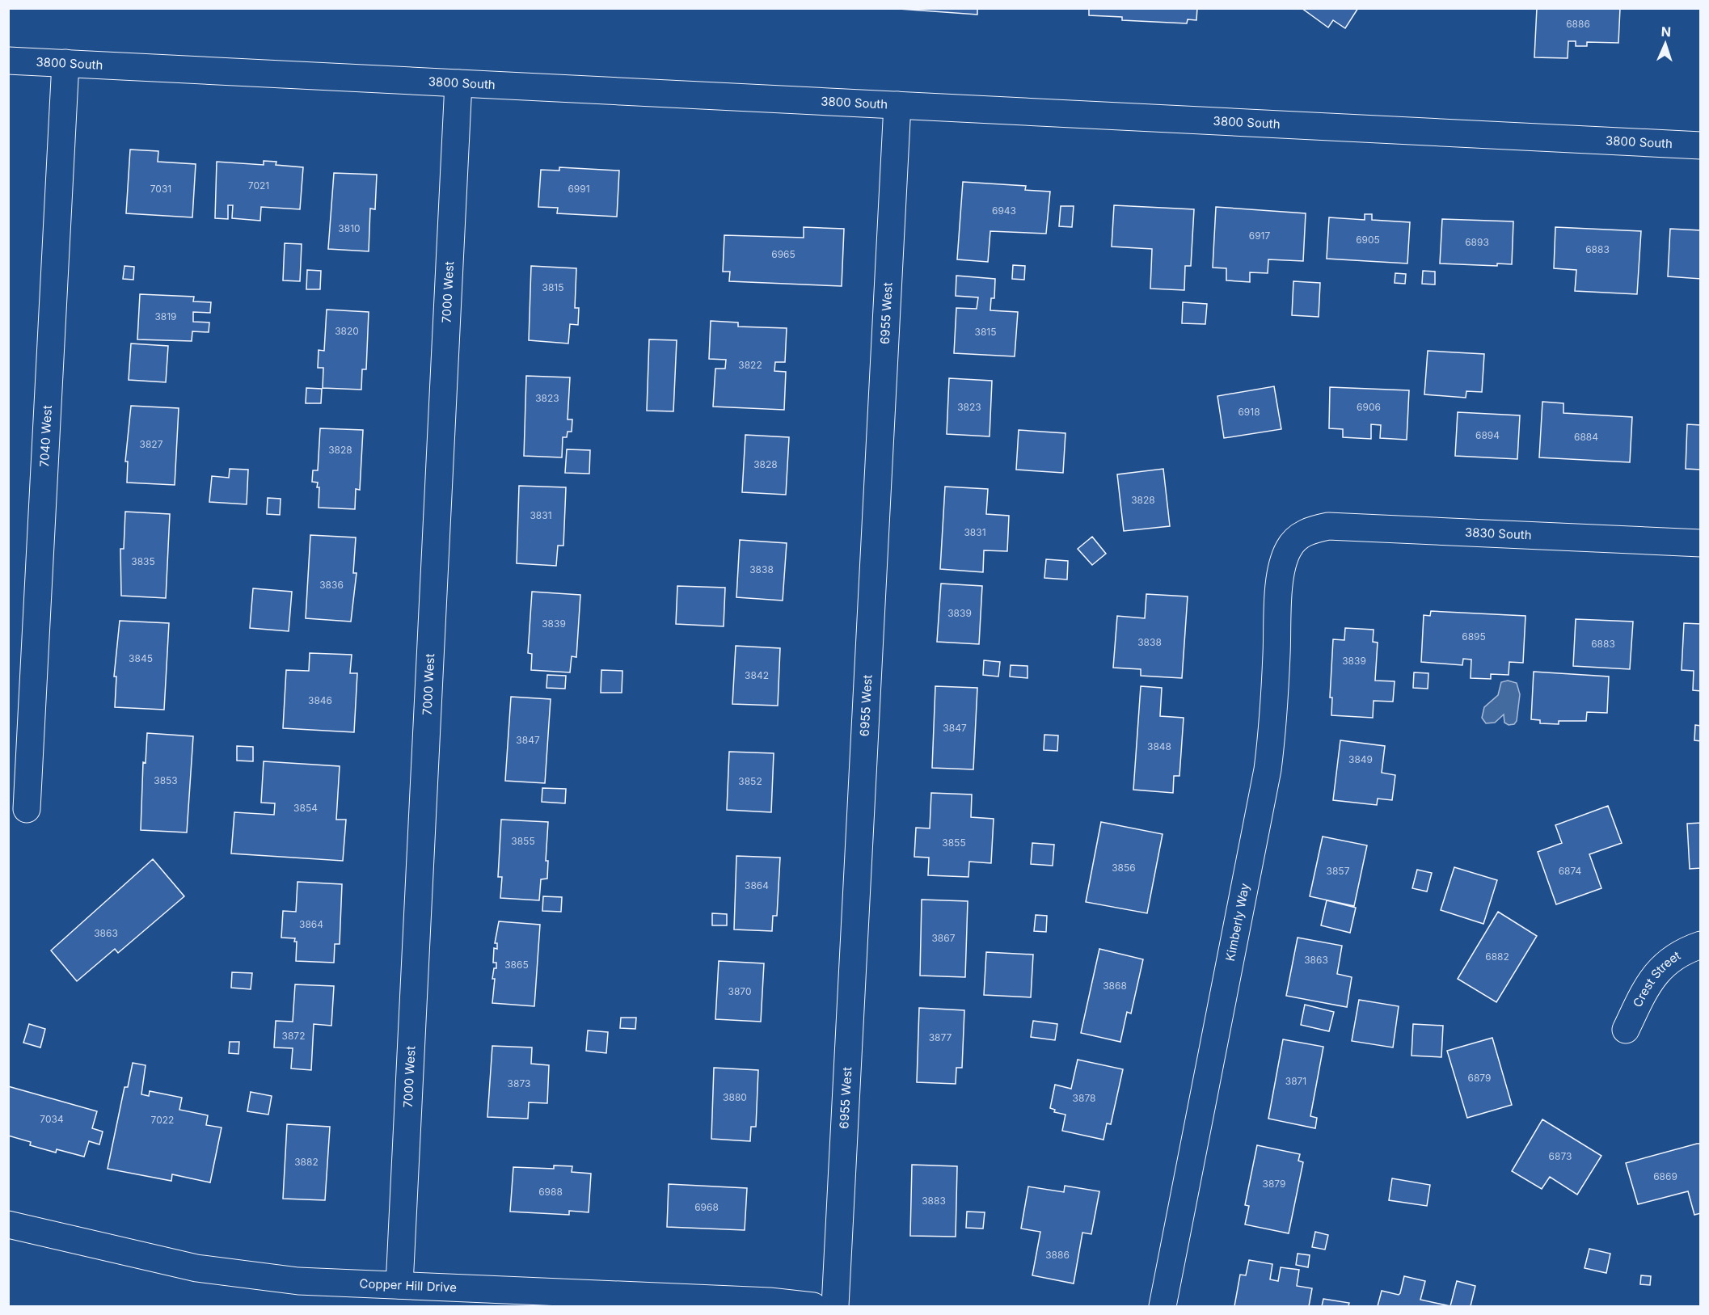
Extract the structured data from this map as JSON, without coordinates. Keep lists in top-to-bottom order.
{
  "streets": {
    "street": [
      "3800 South",
      "7000 West",
      "6955 West",
      "7040 West",
      "3830 South",
      "Kimberly Way",
      "Crest Street",
      "Copper Hill Drive"
    ]
  },
  "crossings": [
    ["3800 South", "7000 West"],
    ["3800 South", "6955 West"],
    ["3800 South", "7040 West"],
    ["7000 West", "Copper Hill Drive"],
    ["3830 South", "Kimberly Way"]
  ],
  "house_numbers": [
    "6886",
    "7021",
    "7031",
    "6991",
    "6943",
    "3810",
    "6917",
    "6905",
    "6893",
    "6883",
    "6965",
    "3815",
    "3819",
    "3820",
    "3815",
    "3822",
    "3823",
    "3823",
    "6906",
    "6918",
    "6894",
    "6884",
    "3827",
    "3828",
    "3828",
    "3828",
    "3831",
    "3831",
    "3835",
    "3838",
    "3836",
    "3839",
    "3839",
    "6895",
    "3838",
    "6883",
    "3845",
    "3839",
    "3842",
    "3846",
    "3847",
    "3847",
    "3848",
    "3849",
    "3853",
    "3852",
    "3854",
    "3855",
    "3855",
    "3856",
    "3857",
    "6874",
    "3864",
    "3864",
    "3863",
    "3867",
    "6882",
    "3863",
    "3865",
    "3868",
    "3870",
    "3872",
    "3877",
    "6879",
    "3871",
    "3873",
    "3880",
    "3878",
    "7034",
    "7022",
    "6873",
    "3882",
    "6869",
    "3879",
    "6988",
    "3883",
    "6968",
    "3886"
  ],
  "north": "top"
}
